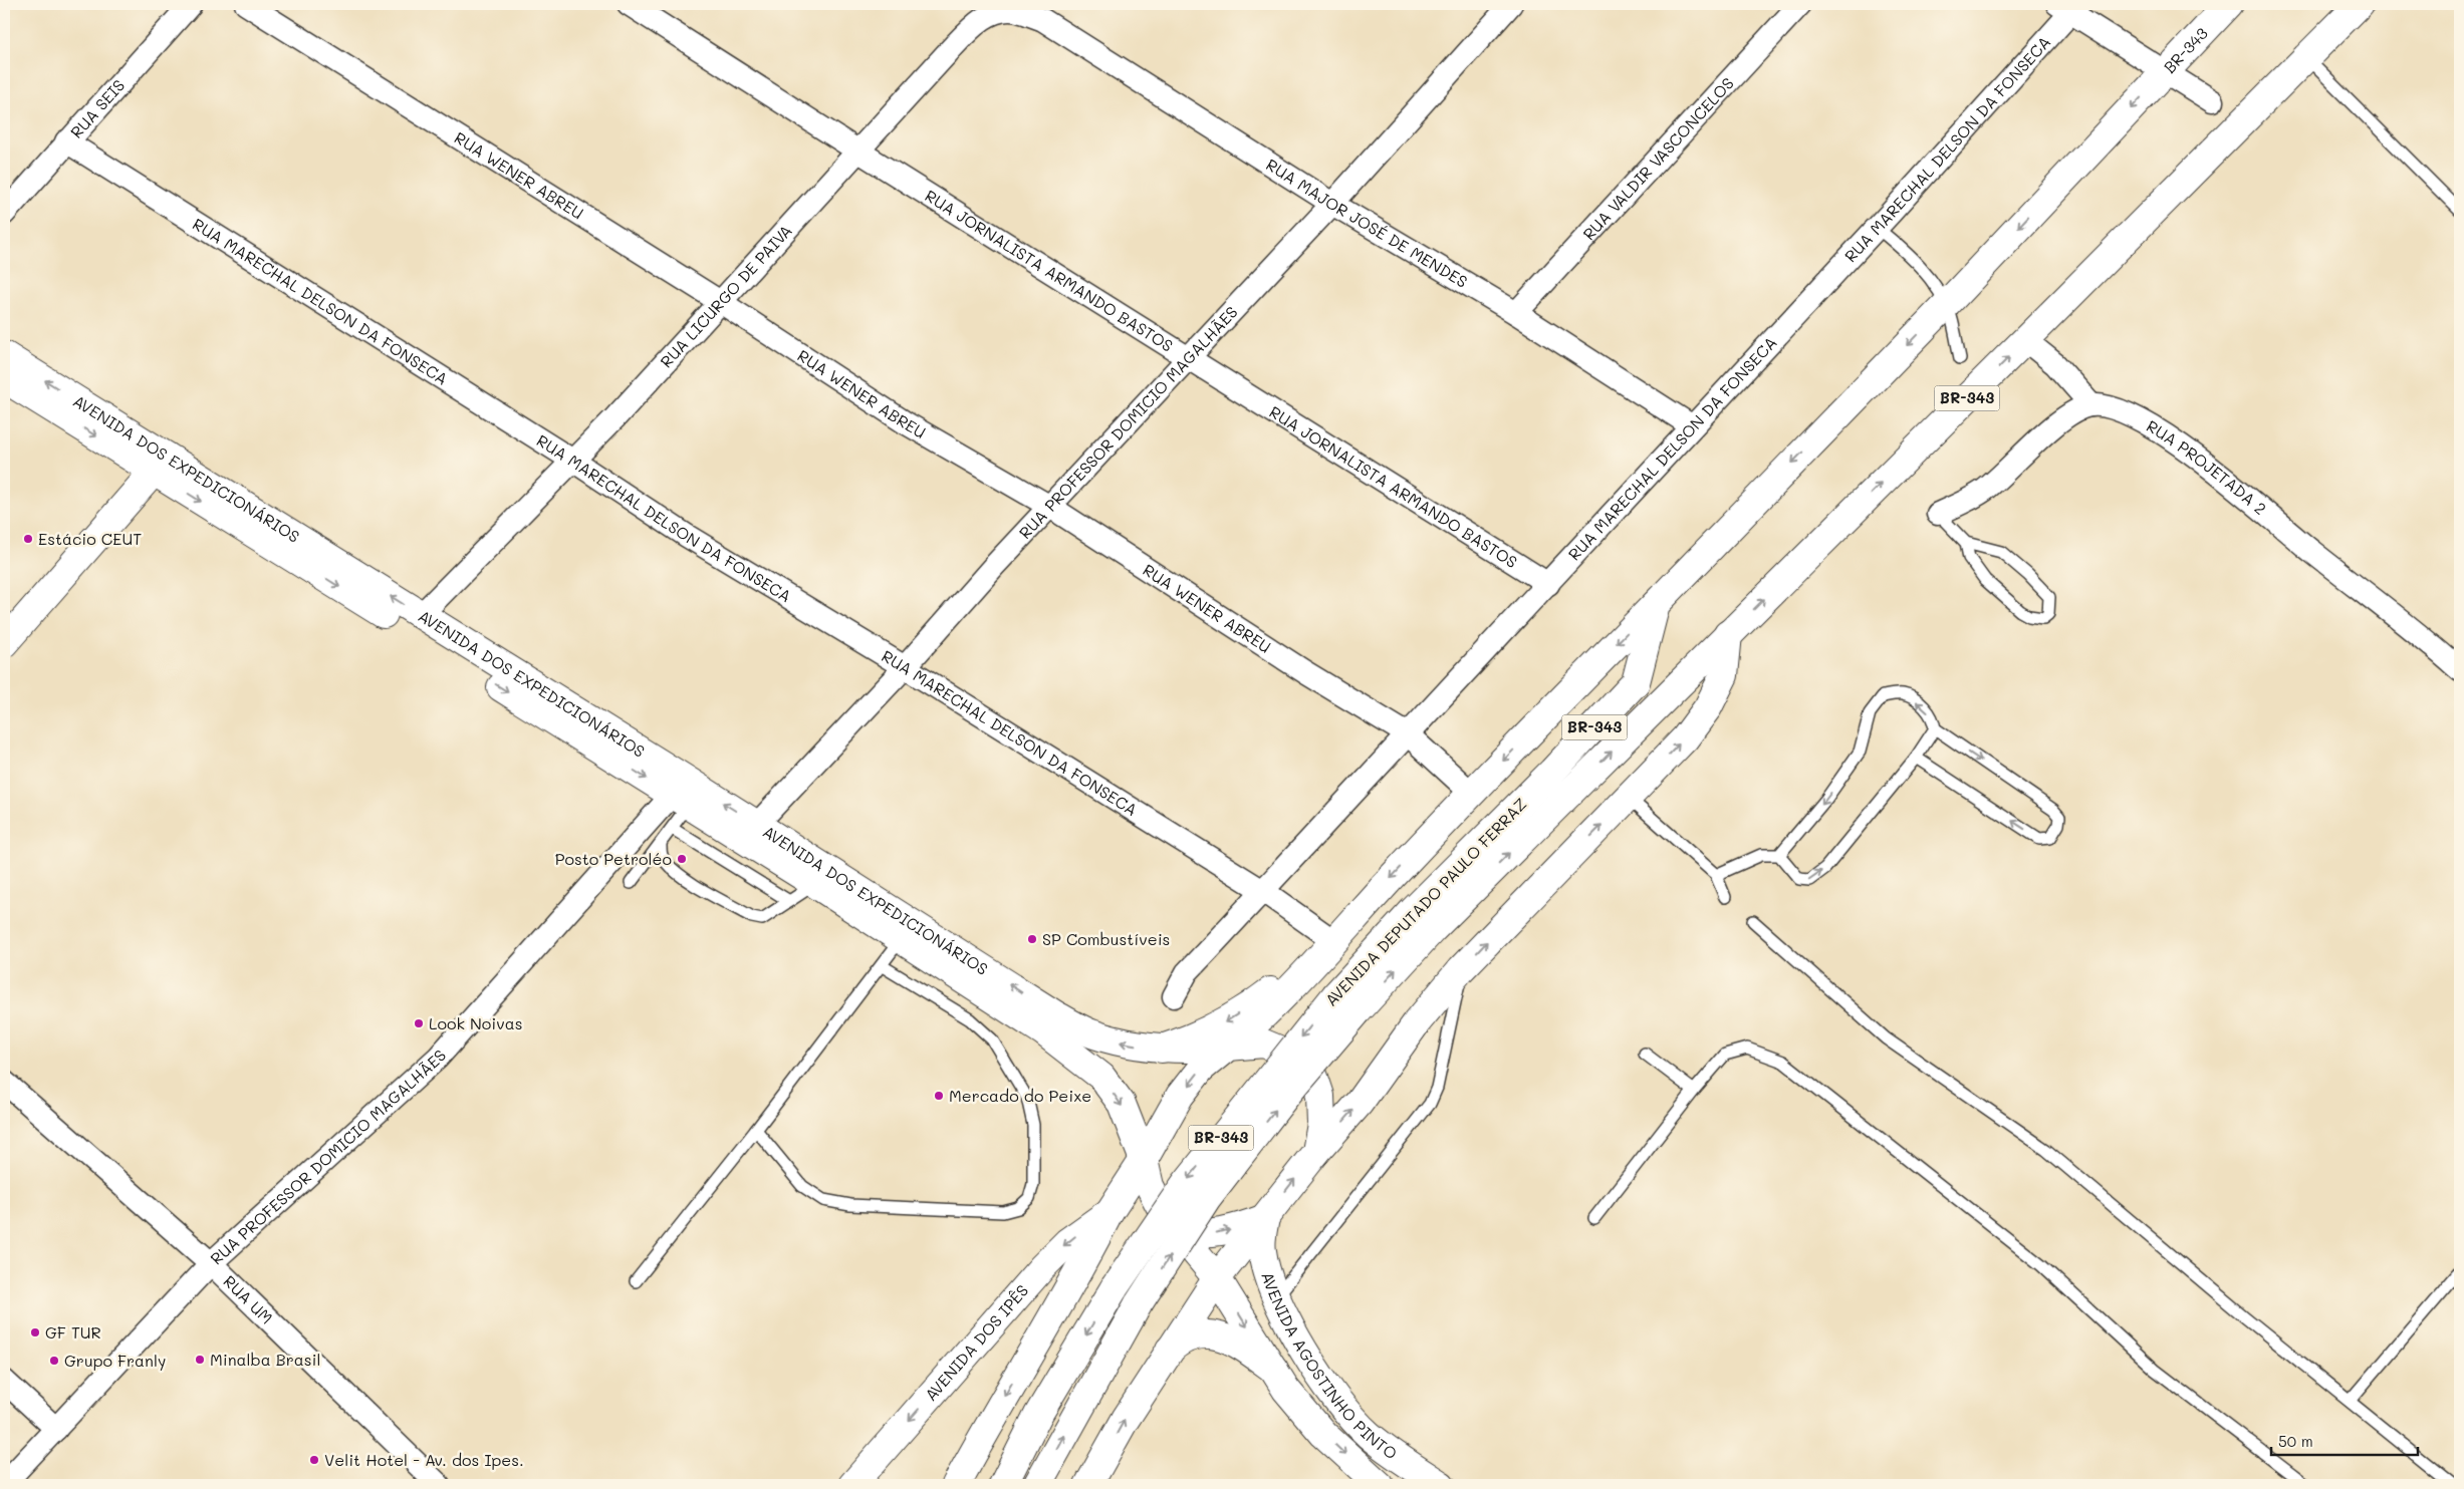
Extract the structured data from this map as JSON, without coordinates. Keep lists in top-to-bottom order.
{
  "streets": {
    "main road": [
      "BR-343",
      "AVENIDA DOS EXPEDICIONÁRIOS",
      "AVENIDA DEPUTADO PAULO FERRAZ",
      "AVENIDA DOS IPÊS",
      "AVENIDA AGOSTINHO PINTO"
    ],
    "street": [
      "RUA SEIS",
      "RUA MARECHAL DELSON DA FONSECA",
      "RUA VALDIR VASCONCELOS",
      "RUA WENER ABREU",
      "RUA MAJOR JOSÉ DE MENDES",
      "RUA JORNALISTA ARMANDO BASTOS",
      "RUA LICURGO DE PAIVA",
      "RUA PROFESSOR DOMICIO MAGALHÃES",
      "RUA PROJETADA 2",
      "RUA UM"
    ]
  },
  "crossings": [
    ["BR-343", "AVENIDA DEPUTADO PAULO FERRAZ"],
    ["RUA SEIS", "RUA MARECHAL DELSON DA FONSECA"],
    ["RUA MARECHAL DELSON DA FONSECA", "RUA WENER ABREU"],
    ["RUA MARECHAL DELSON DA FONSECA", "RUA MAJOR JOSÉ DE MENDES"],
    ["RUA MARECHAL DELSON DA FONSECA", "RUA JORNALISTA ARMANDO BASTOS"],
    ["RUA MARECHAL DELSON DA FONSECA", "RUA LICURGO DE PAIVA"],
    ["RUA MARECHAL DELSON DA FONSECA", "RUA PROFESSOR DOMICIO MAGALHÃES"],
    ["RUA VALDIR VASCONCELOS", "RUA MAJOR JOSÉ DE MENDES"],
    ["RUA WENER ABREU", "RUA LICURGO DE PAIVA"],
    ["RUA WENER ABREU", "RUA PROFESSOR DOMICIO MAGALHÃES"],
    ["RUA MAJOR JOSÉ DE MENDES", "RUA LICURGO DE PAIVA"],
    ["RUA MAJOR JOSÉ DE MENDES", "RUA PROFESSOR DOMICIO MAGALHÃES"],
    ["RUA JORNALISTA ARMANDO BASTOS", "RUA LICURGO DE PAIVA"],
    ["RUA JORNALISTA ARMANDO BASTOS", "RUA PROFESSOR DOMICIO MAGALHÃES"],
    ["RUA LICURGO DE PAIVA", "AVENIDA DOS EXPEDICIONÁRIOS"],
    ["RUA PROFESSOR DOMICIO MAGALHÃES", "AVENIDA DOS EXPEDICIONÁRIOS"],
    ["RUA PROFESSOR DOMICIO MAGALHÃES", "RUA UM"]
  ],
  "places": [
    "Estácio CEUT",
    "Posto Petroléo",
    "SP Combustíveis",
    "Look Noivas",
    "Mercado do Peixe",
    "GF TUR",
    "Minalba Brasil",
    "Grupo Franly",
    "Velit Hotel - Av. dos Ipes."
  ],
  "scale_bar": "50 m"
}
